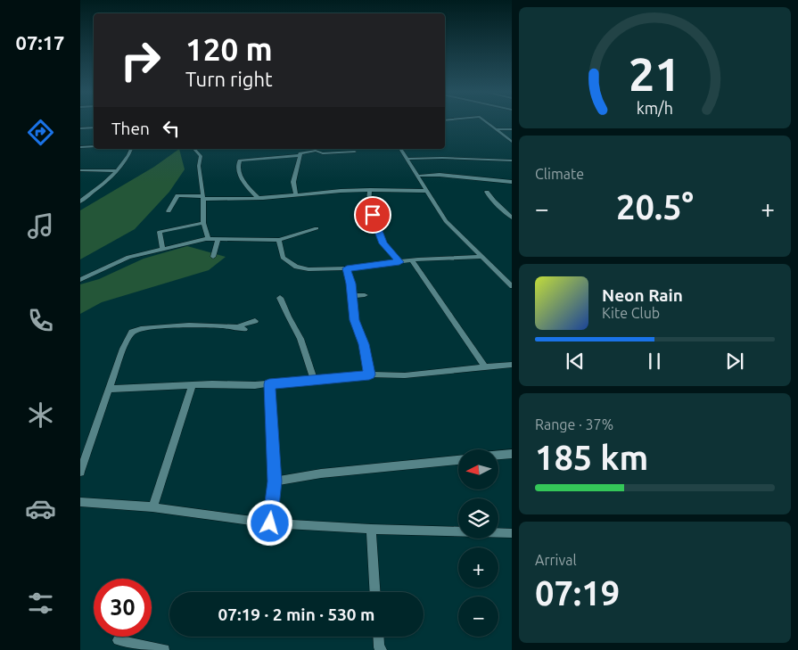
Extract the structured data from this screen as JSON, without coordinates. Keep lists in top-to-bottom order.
{
  "north": "left",
  "page": {
    "tabs": "07:17",
    "turn": ["120 m", "Turn right"],
    "then": "Then",
    "tile": [
      "Climate",
      ["Range · 37%", "185 km"],
      ["Arrival", "07:19"]
    ],
    "heat": ["−", "20.5°", "+"],
    "song": ["Neon Rain", "Kite Club"],
    "map_buttons": ["+", "−"],
    "limit": "30",
    "trip": "07:19 · 2 min · 530 m",
    "gauge": ["21", "km/h"]
  }
}
